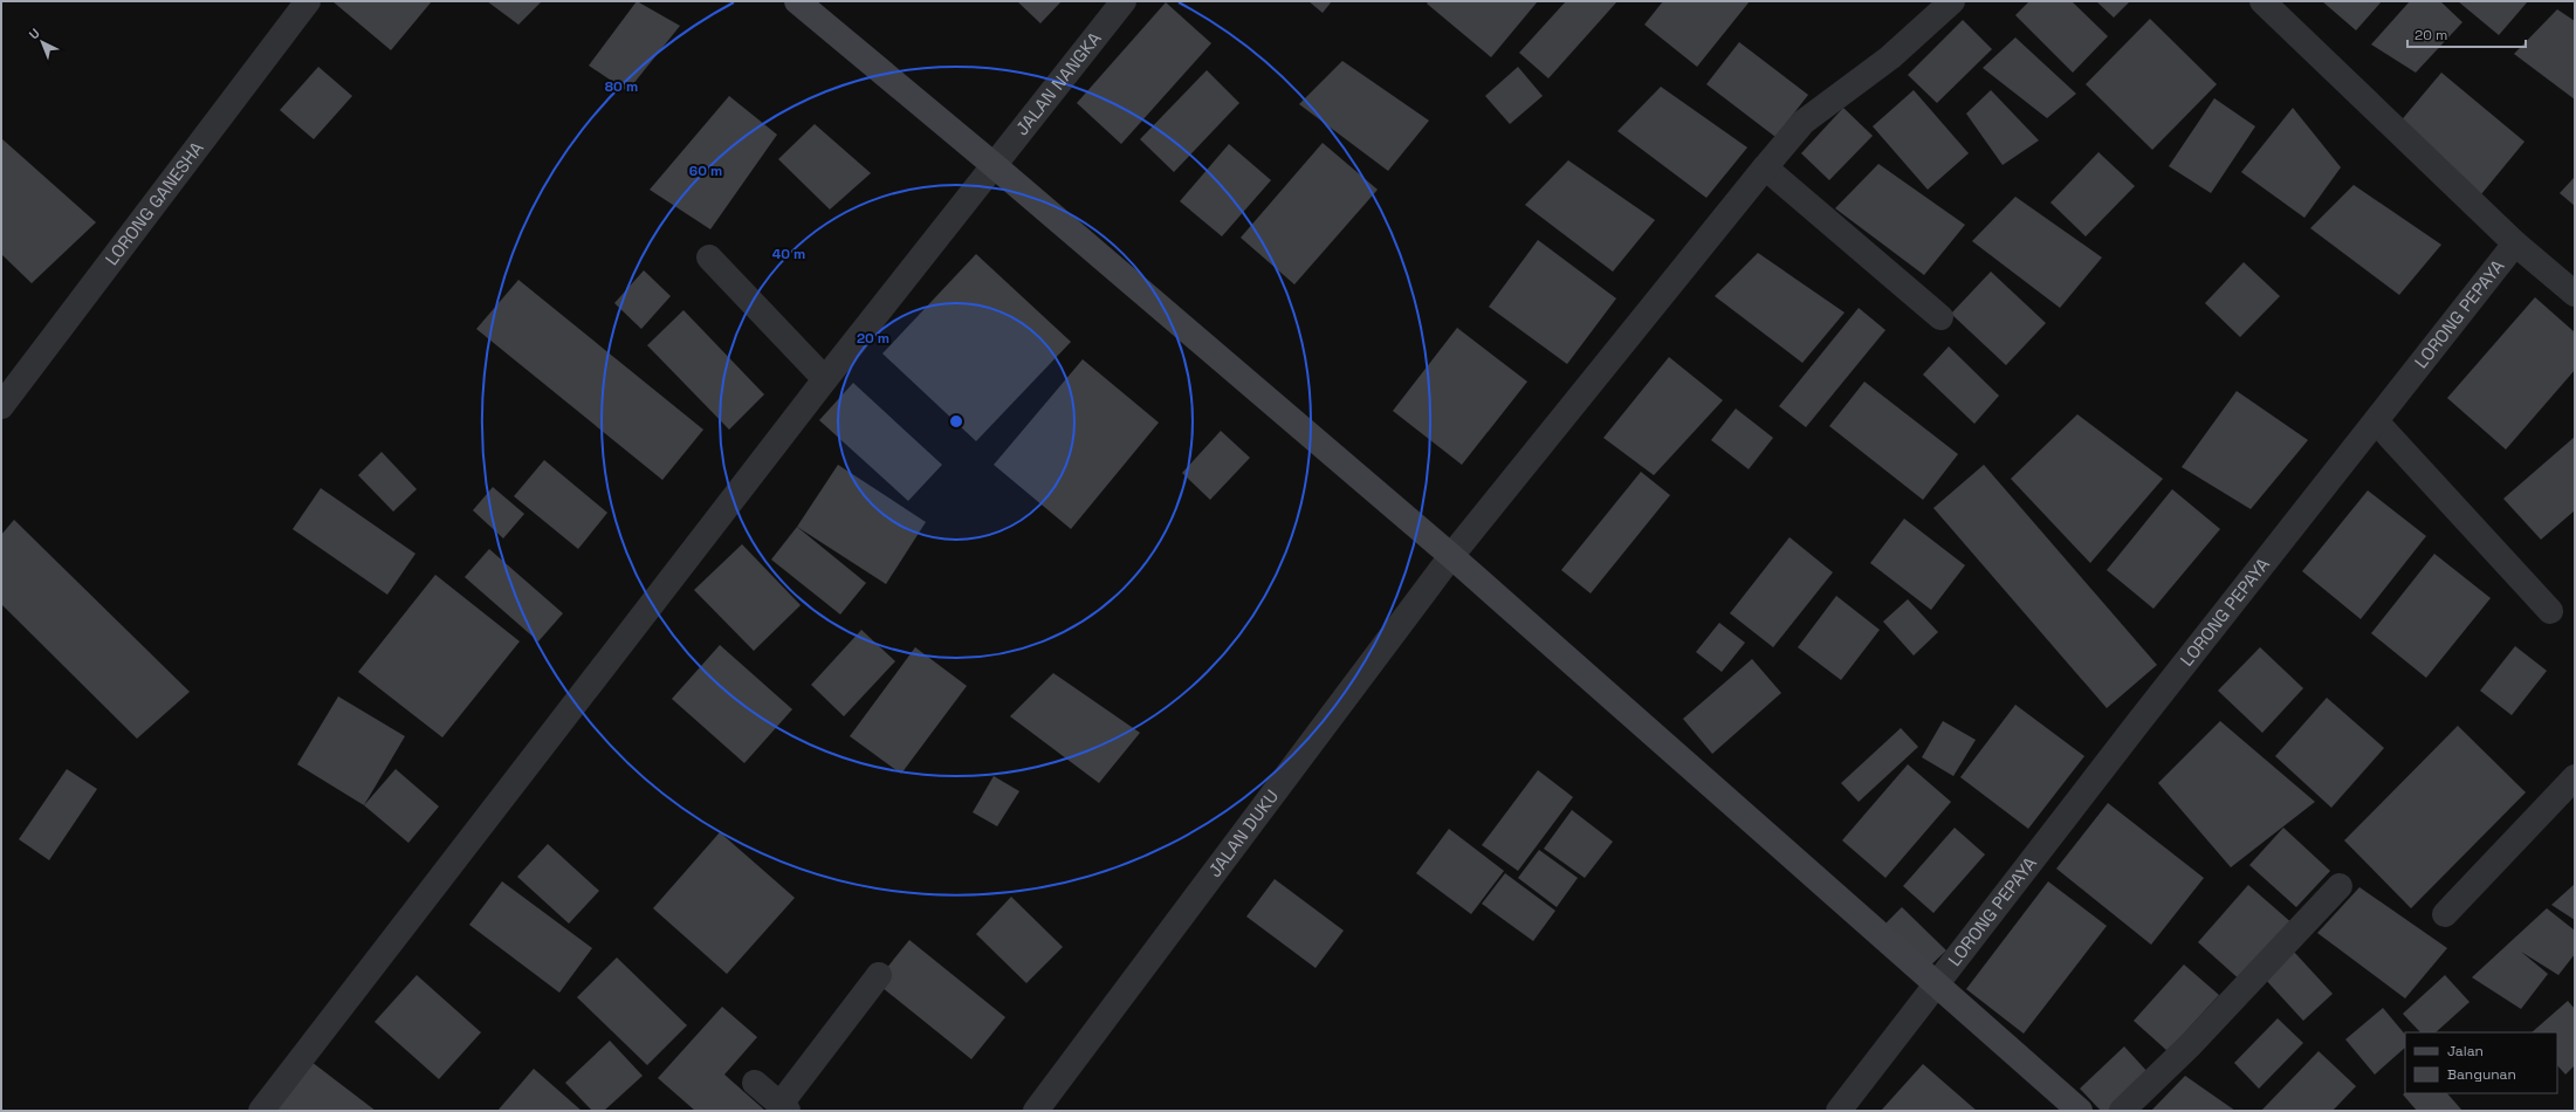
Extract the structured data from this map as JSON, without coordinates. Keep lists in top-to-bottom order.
{
  "streets": {
    "street": [
      "JALAN NANGKA",
      "LORONG GANESHA",
      "LORONG PEPAYA",
      "JALAN DUKU"
    ]
  },
  "legend": ["Jalan", "Bangunan"],
  "scale_bar": "20 m",
  "north": "top left",
  "rings": [
    "80 m",
    "60 m",
    "40 m",
    "20 m"
  ]
}
